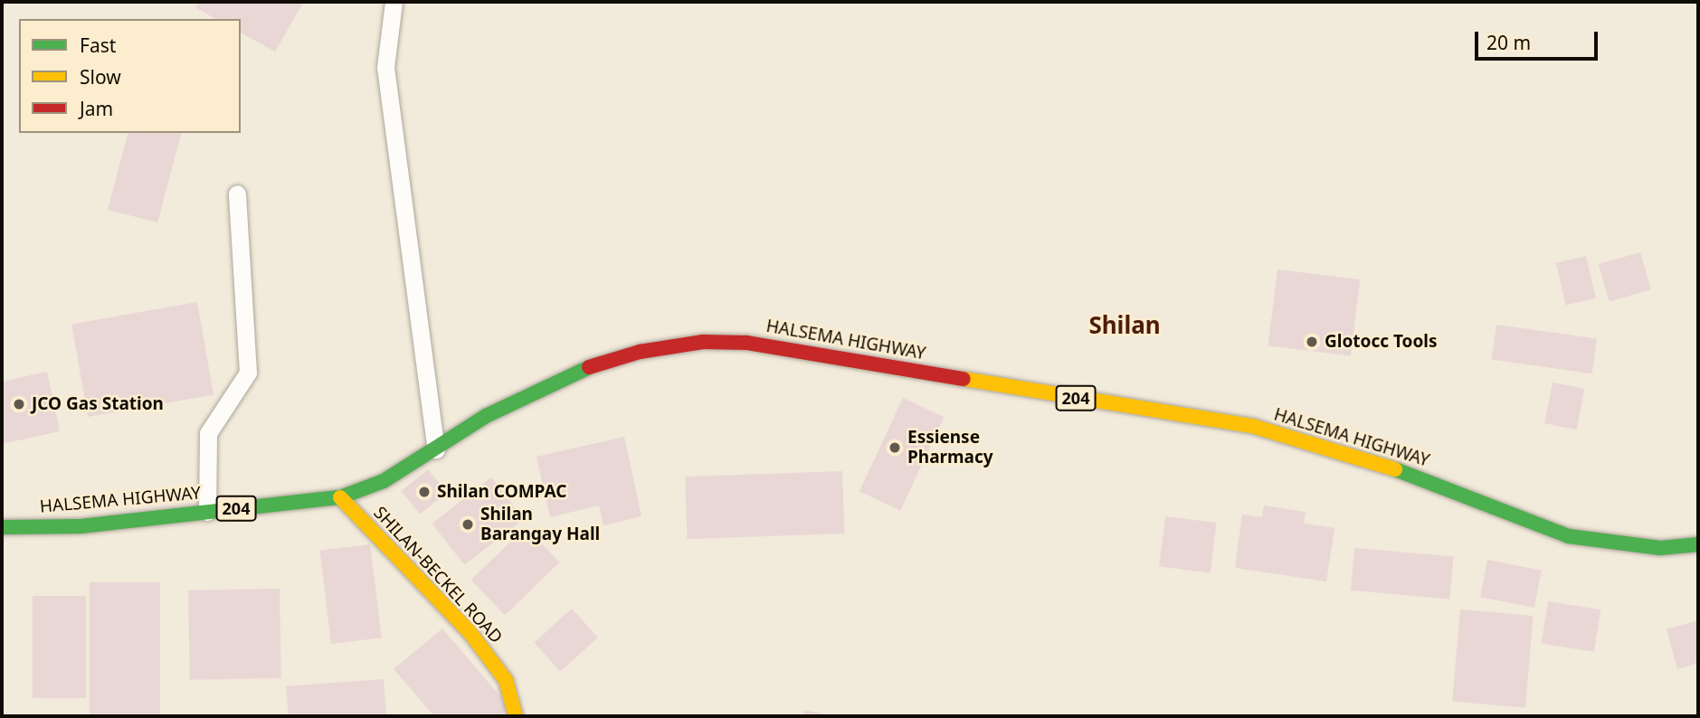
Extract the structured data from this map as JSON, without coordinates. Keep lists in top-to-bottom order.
{
  "streets": {
    "main road": ["HALSEMA HIGHWAY", "204", "SHILAN-BECKEL ROAD"]
  },
  "crossings": [
    ["HALSEMA HIGHWAY", "SHILAN-BECKEL ROAD"]
  ],
  "districts": ["Shilan"],
  "places": [
    "Glotocc Tools",
    "JCO Gas Station",
    "Essiense Pharmacy",
    "Shilan COMPAC",
    "Shilan Barangay Hall"
  ],
  "legend": ["Fast", "Slow", "Jam"],
  "scale_bar": "20 m"
}
